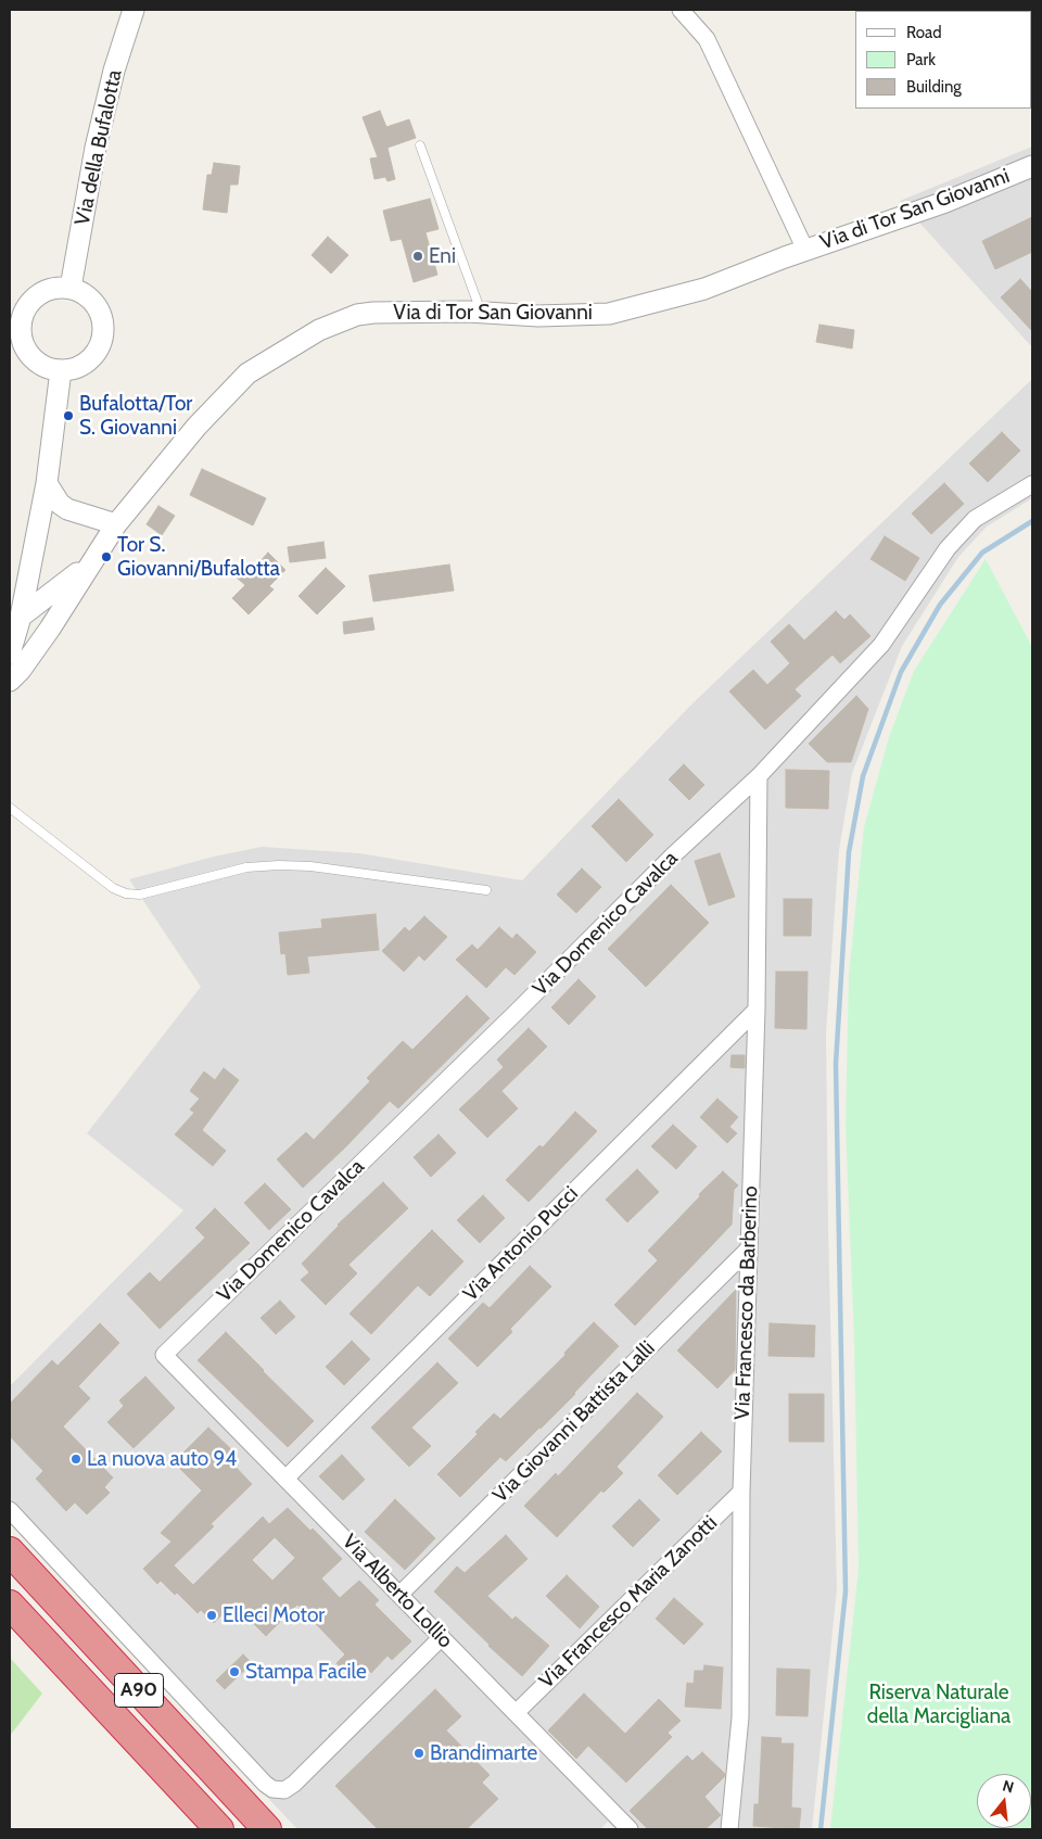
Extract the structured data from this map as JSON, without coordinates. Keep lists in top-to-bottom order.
{
  "streets": {
    "highway": ["A90"],
    "street": [
      "Via della Bufalotta",
      "Via di Tor San Giovanni",
      "Via Domenico Cavalca",
      "Via Antonio Pucci",
      "Via Francesco da Barberino",
      "Via Giovanni Battista Lalli",
      "Via Alberto Lollio",
      "Via Francesco Maria Zanotti"
    ]
  },
  "crossings": [
    ["Via Domenico Cavalca", "Via Francesco da Barberino"],
    ["Via Domenico Cavalca", "Via Alberto Lollio"],
    ["Via Antonio Pucci", "Via Francesco da Barberino"],
    ["Via Antonio Pucci", "Via Alberto Lollio"],
    ["Via Francesco da Barberino", "Via Giovanni Battista Lalli"],
    ["Via Francesco da Barberino", "Via Francesco Maria Zanotti"],
    ["Via Giovanni Battista Lalli", "Via Alberto Lollio"],
    ["Via Alberto Lollio", "Via Francesco Maria Zanotti"]
  ],
  "parks": ["Riserva Naturale della Marcigliana"],
  "places": [
    "Eni",
    "Bufalotta/Tor S. Giovanni",
    "Tor S. Giovanni/Bufalotta",
    "La nuova auto 94",
    "Elleci Motor",
    "Stampa Facile",
    "Brandimarte"
  ],
  "legend": ["Road", "Park", "Building"],
  "north": "top"
}
